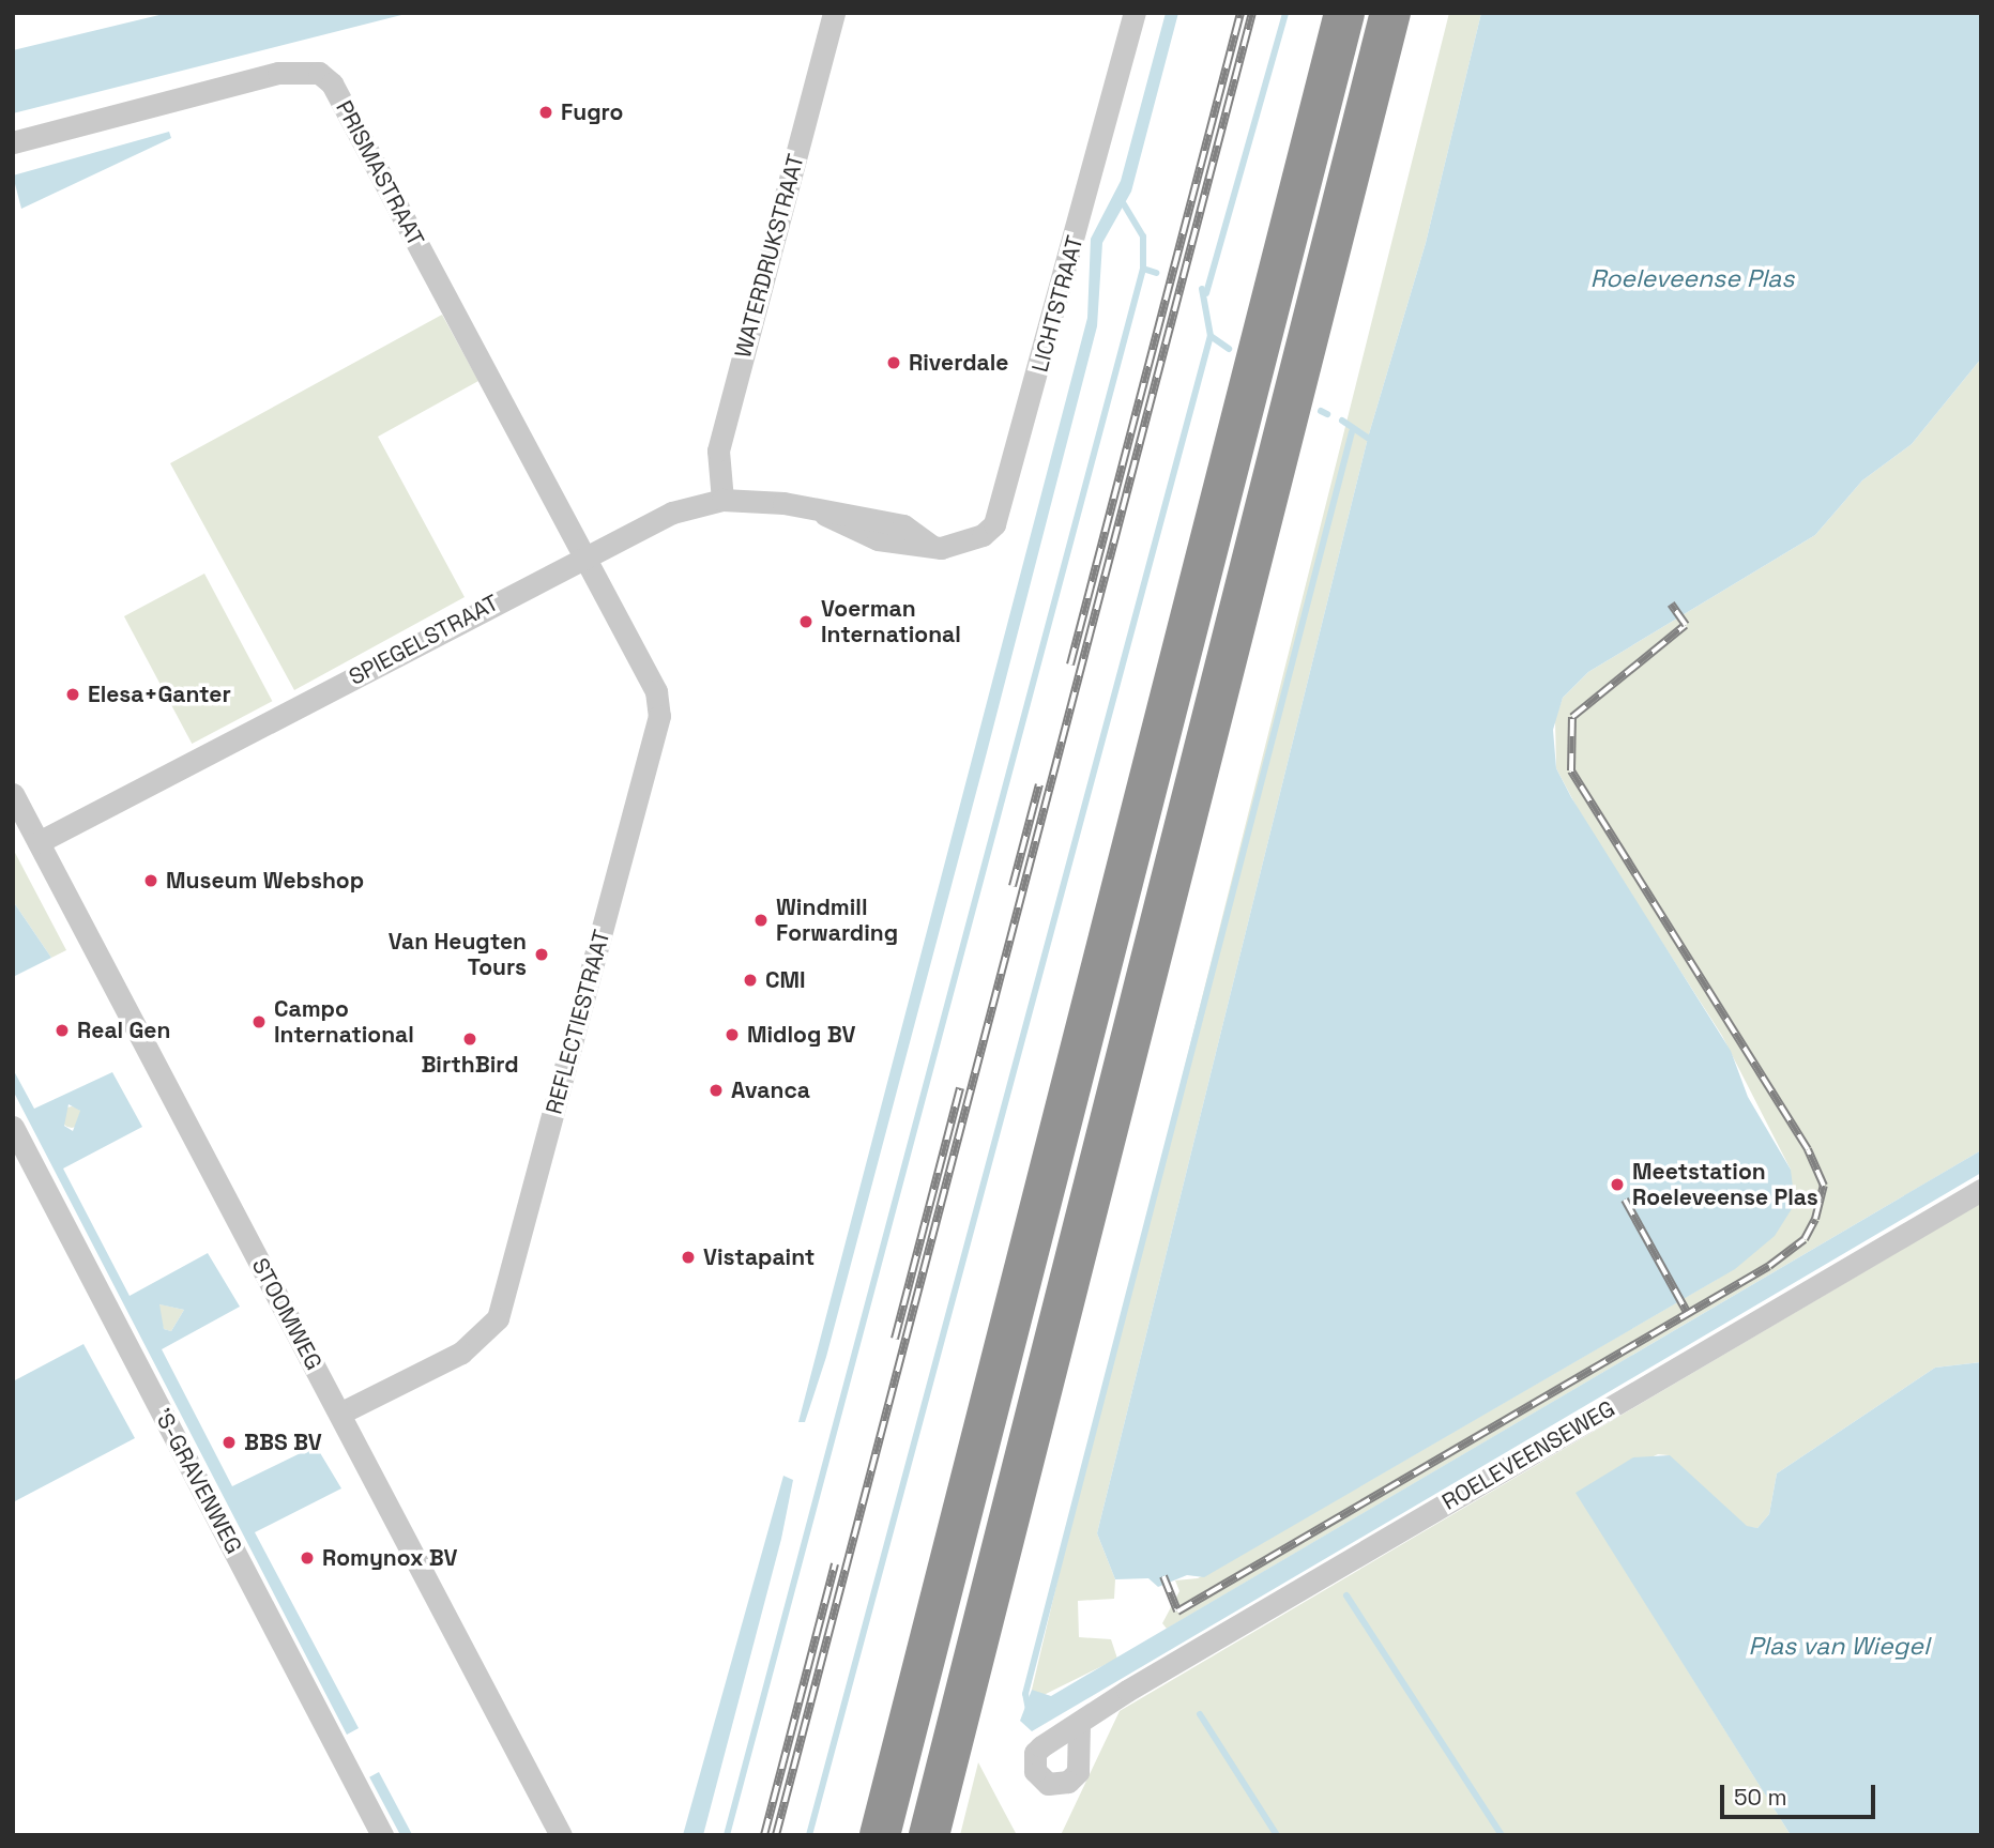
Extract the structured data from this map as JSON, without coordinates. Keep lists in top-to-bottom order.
{
  "streets": {
    "street": [
      "PRISMASTRAAT",
      "WATERDRUKSTRAAT",
      "LICHTSTRAAT",
      "SPIEGELSTRAAT",
      "REFLECTIESTRAAT",
      "STOOMWEG",
      "ROELEVEENSEWEG",
      "'S-GRAVENWEG"
    ]
  },
  "crossings": [
    ["PRISMASTRAAT", "SPIEGELSTRAAT"],
    ["PRISMASTRAAT", "REFLECTIESTRAAT"],
    ["WATERDRUKSTRAAT", "SPIEGELSTRAAT"],
    ["LICHTSTRAAT", "SPIEGELSTRAAT"],
    ["SPIEGELSTRAAT", "REFLECTIESTRAAT"],
    ["SPIEGELSTRAAT", "STOOMWEG"],
    ["REFLECTIESTRAAT", "STOOMWEG"]
  ],
  "water": ["Roeleveense Plas", "Plas van Wiegel"],
  "places": [
    "Fugro",
    "Riverdale",
    "Voerman International",
    "Elesa+Ganter",
    "Museum Webshop",
    "Windmill Forwarding",
    "Van Heugten Tours",
    "CMI",
    "Campo International",
    "Real Gen",
    "Midlog BV",
    "BirthBird",
    "Avanca",
    "Meetstation Roeleveense Plas",
    "Vistapaint",
    "BBS BV",
    "Romynox BV"
  ],
  "scale_bar": "50 m"
}
